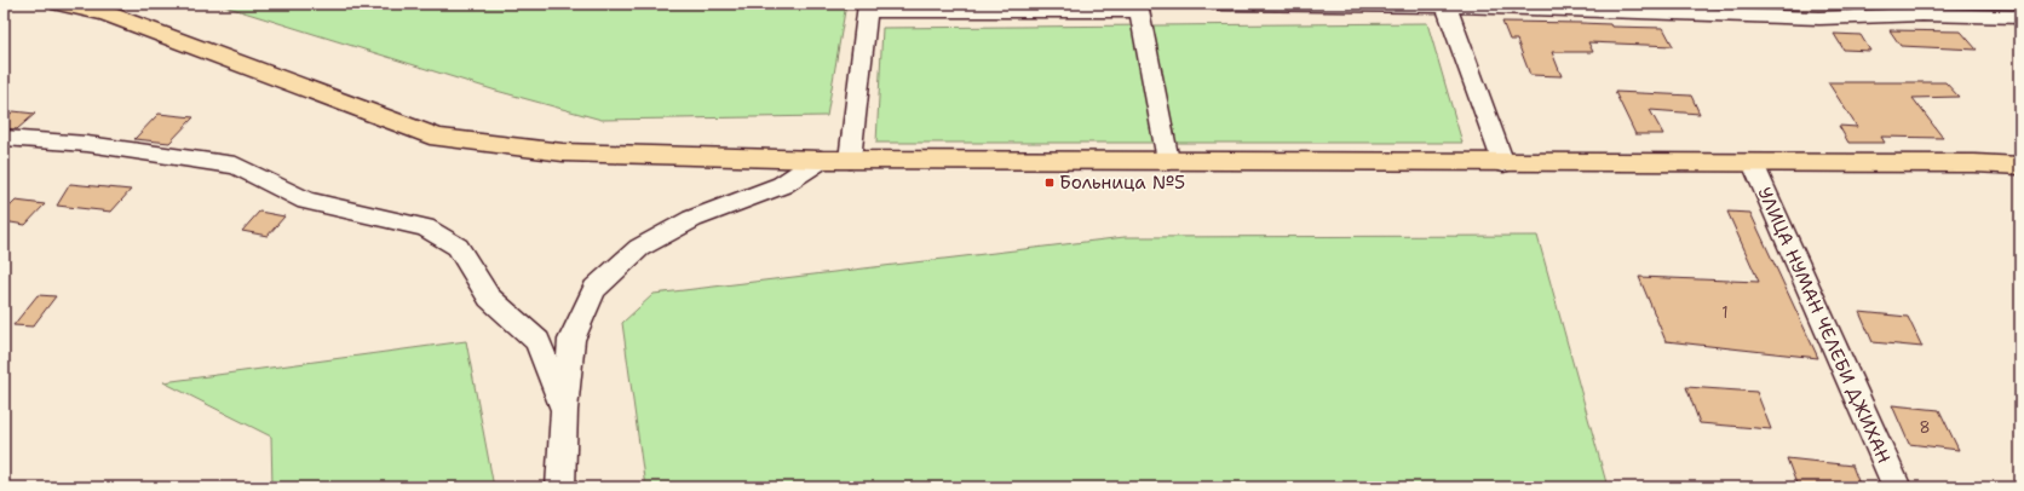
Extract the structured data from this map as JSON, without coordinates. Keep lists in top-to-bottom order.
{
  "streets": {
    "street": ["УЛИЦА НУМАН ЧЕЛЕБИ ДЖИХАН"]
  },
  "places": {
    "transit": ["Больница №5"]
  },
  "house_numbers": ["1", "8"]
}
